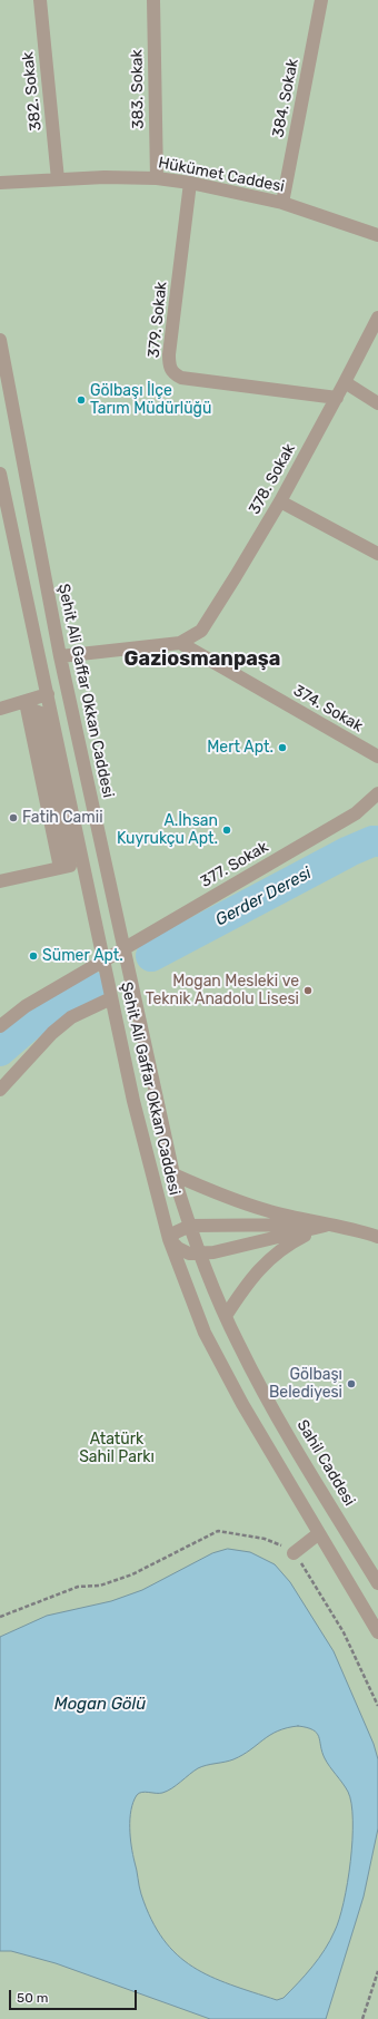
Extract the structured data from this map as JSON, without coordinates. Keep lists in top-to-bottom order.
{
  "streets": {
    "street": [
      "383. Sokak",
      "382. Sokak",
      "384. Sokak",
      "Hükümet Caddesi",
      "379. Sokak",
      "378. Sokak",
      "Şehit Ali Gaffar Okkan Caddesi",
      "374. Sokak",
      "377. Sokak",
      "Sahil Caddesi"
    ]
  },
  "crossings": [
    ["383. Sokak", "Hükümet Caddesi"],
    ["382. Sokak", "Hükümet Caddesi"],
    ["384. Sokak", "Hükümet Caddesi"],
    ["Hükümet Caddesi", "379. Sokak"],
    ["379. Sokak", "378. Sokak"],
    ["378. Sokak", "374. Sokak"],
    ["Şehit Ali Gaffar Okkan Caddesi", "377. Sokak"],
    ["Şehit Ali Gaffar Okkan Caddesi", "Sahil Caddesi"]
  ],
  "districts": ["Gaziosmanpaşa"],
  "water": ["Gerder Deresi", "Mogan Gölü"],
  "parks": ["Atatürk Sahil Parkı"],
  "places": [
    "Gölbaşı İlçe Tarım Müdürlüğü",
    "Mert Apt.",
    "Fatih Camii",
    "A.İhsan Kuyrukçu Apt.",
    "Sümer Apt.",
    "Mogan Mesleki ve Teknik Anadolu Lisesi",
    "Gölbaşı Belediyesi"
  ],
  "scale_bar": "50 m"
}
